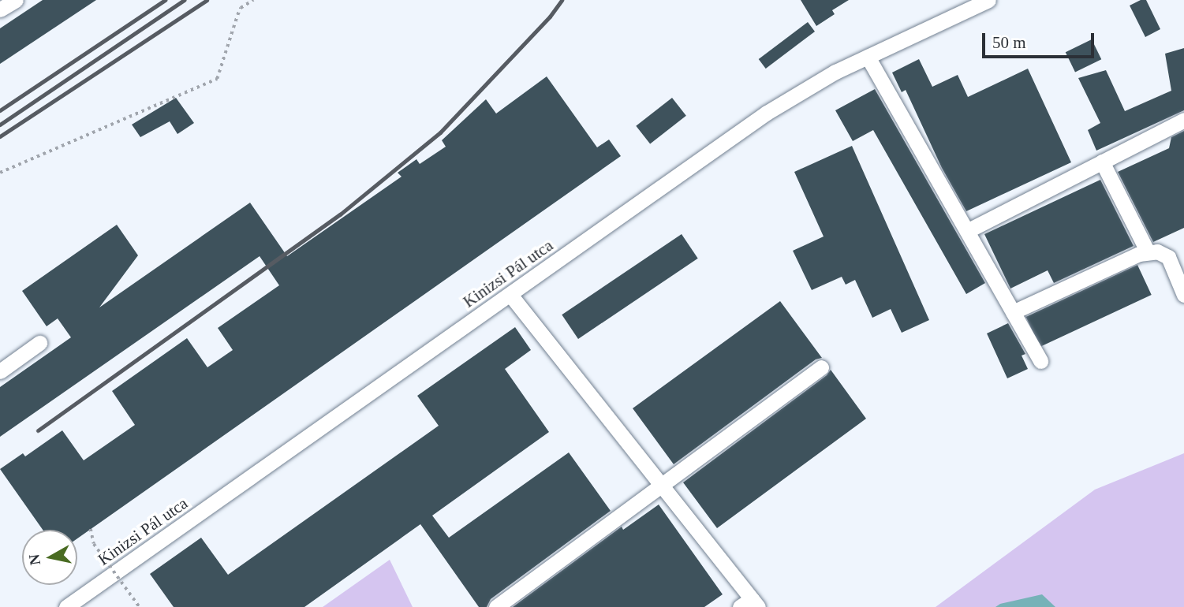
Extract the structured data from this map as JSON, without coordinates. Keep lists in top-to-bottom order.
{
  "streets": {
    "street": ["Kinizsi Pál utca"]
  },
  "scale_bar": "50 m",
  "north": "left"
}
